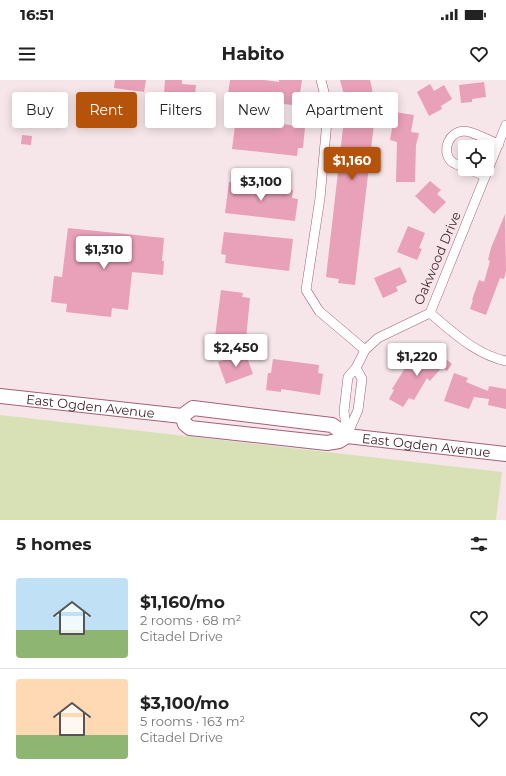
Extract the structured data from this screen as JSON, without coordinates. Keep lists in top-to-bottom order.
{
  "streets": {
    "main road": ["East Ogden Avenue"],
    "street": ["Oakwood Drive"]
  },
  "crossings": [
    ["Oakwood Drive", "East Ogden Avenue"]
  ],
  "page": {
    "status": "16:51",
    "header": "Habito",
    "chip": [
      "Buy",
      "Rent",
      "Filters",
      "New",
      "Apartment"
    ],
    "price": [
      "$1,160",
      "$3,100",
      "$1,310",
      "$2,450",
      "$1,220"
    ],
    "heading": "5 homes",
    "list": [
      {
        "name": "$1,160/mo",
        "note": "2 rooms · 68 m² · Citadel Drive"
      },
      {
        "name": "$3,100/mo",
        "note": "5 rooms · 163 m² · Citadel Drive"
      }
    ]
  }
}
